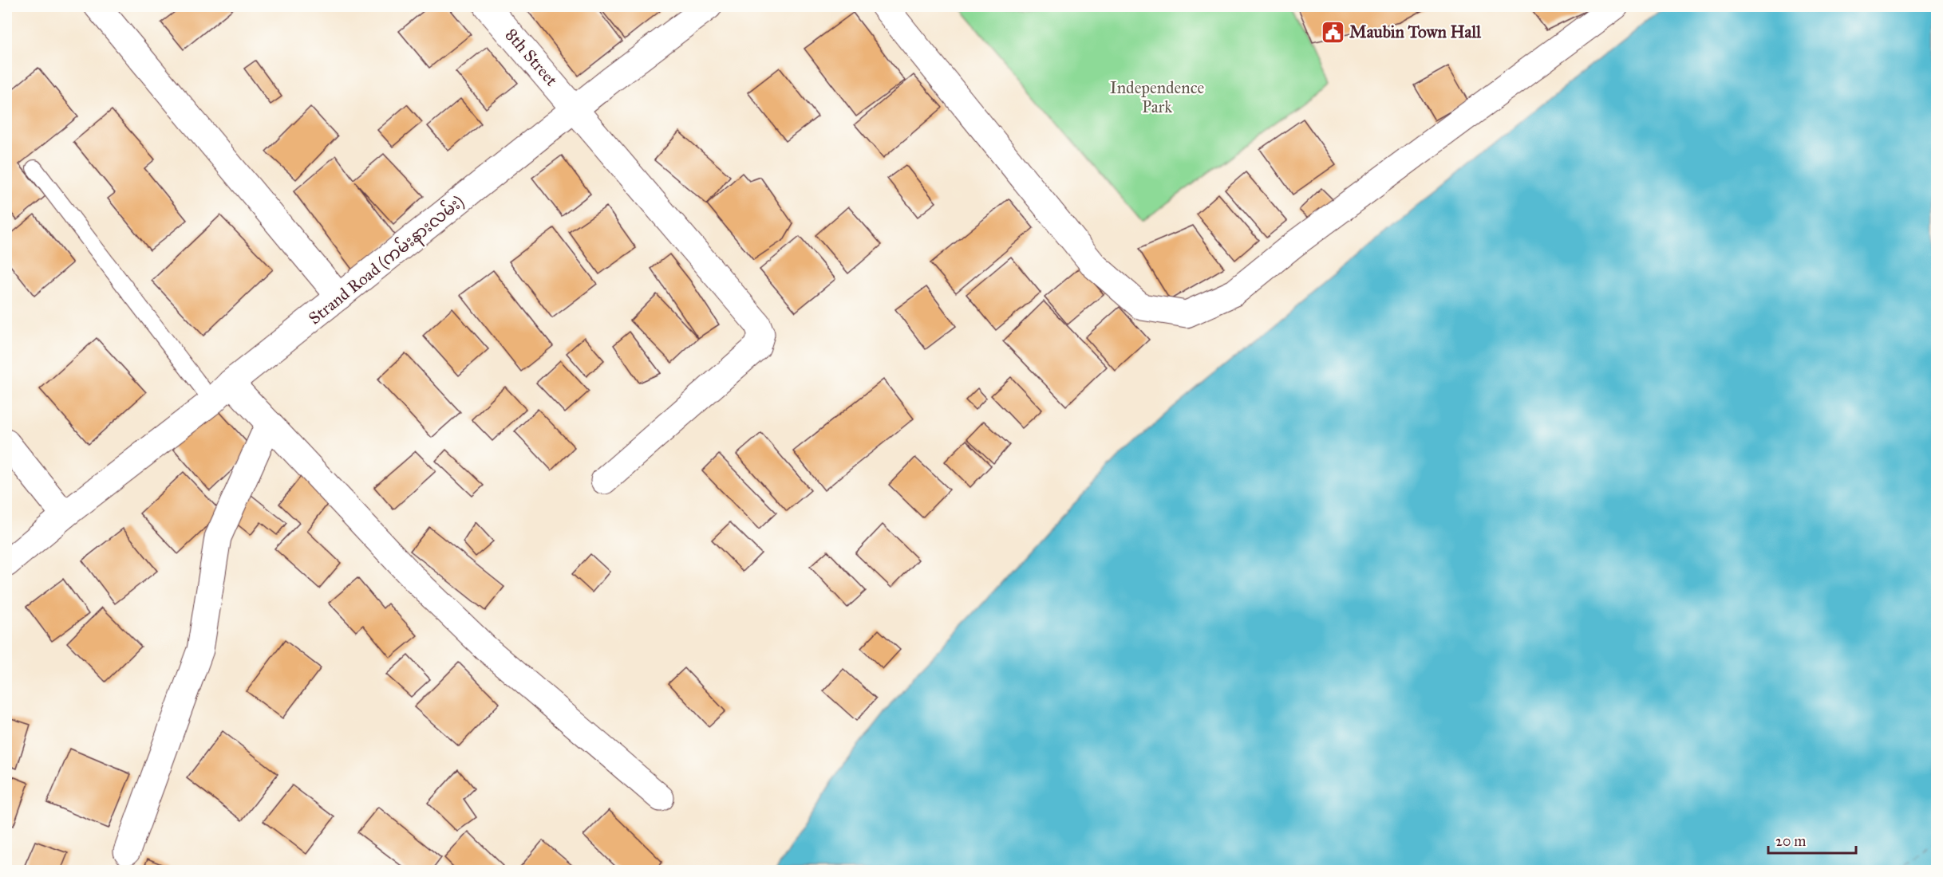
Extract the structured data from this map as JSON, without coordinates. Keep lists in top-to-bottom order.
{
  "streets": {
    "street": ["8th Street", "Strand Road (ကမ်းနားလမ်း)"]
  },
  "crossings": [
    ["8th Street", "Strand Road (ကမ်းနားလမ်း)"]
  ],
  "parks": ["Independence Park"],
  "places": {
    "public building": ["Maubin Town Hall"]
  },
  "scale_bar": "20 m"
}
